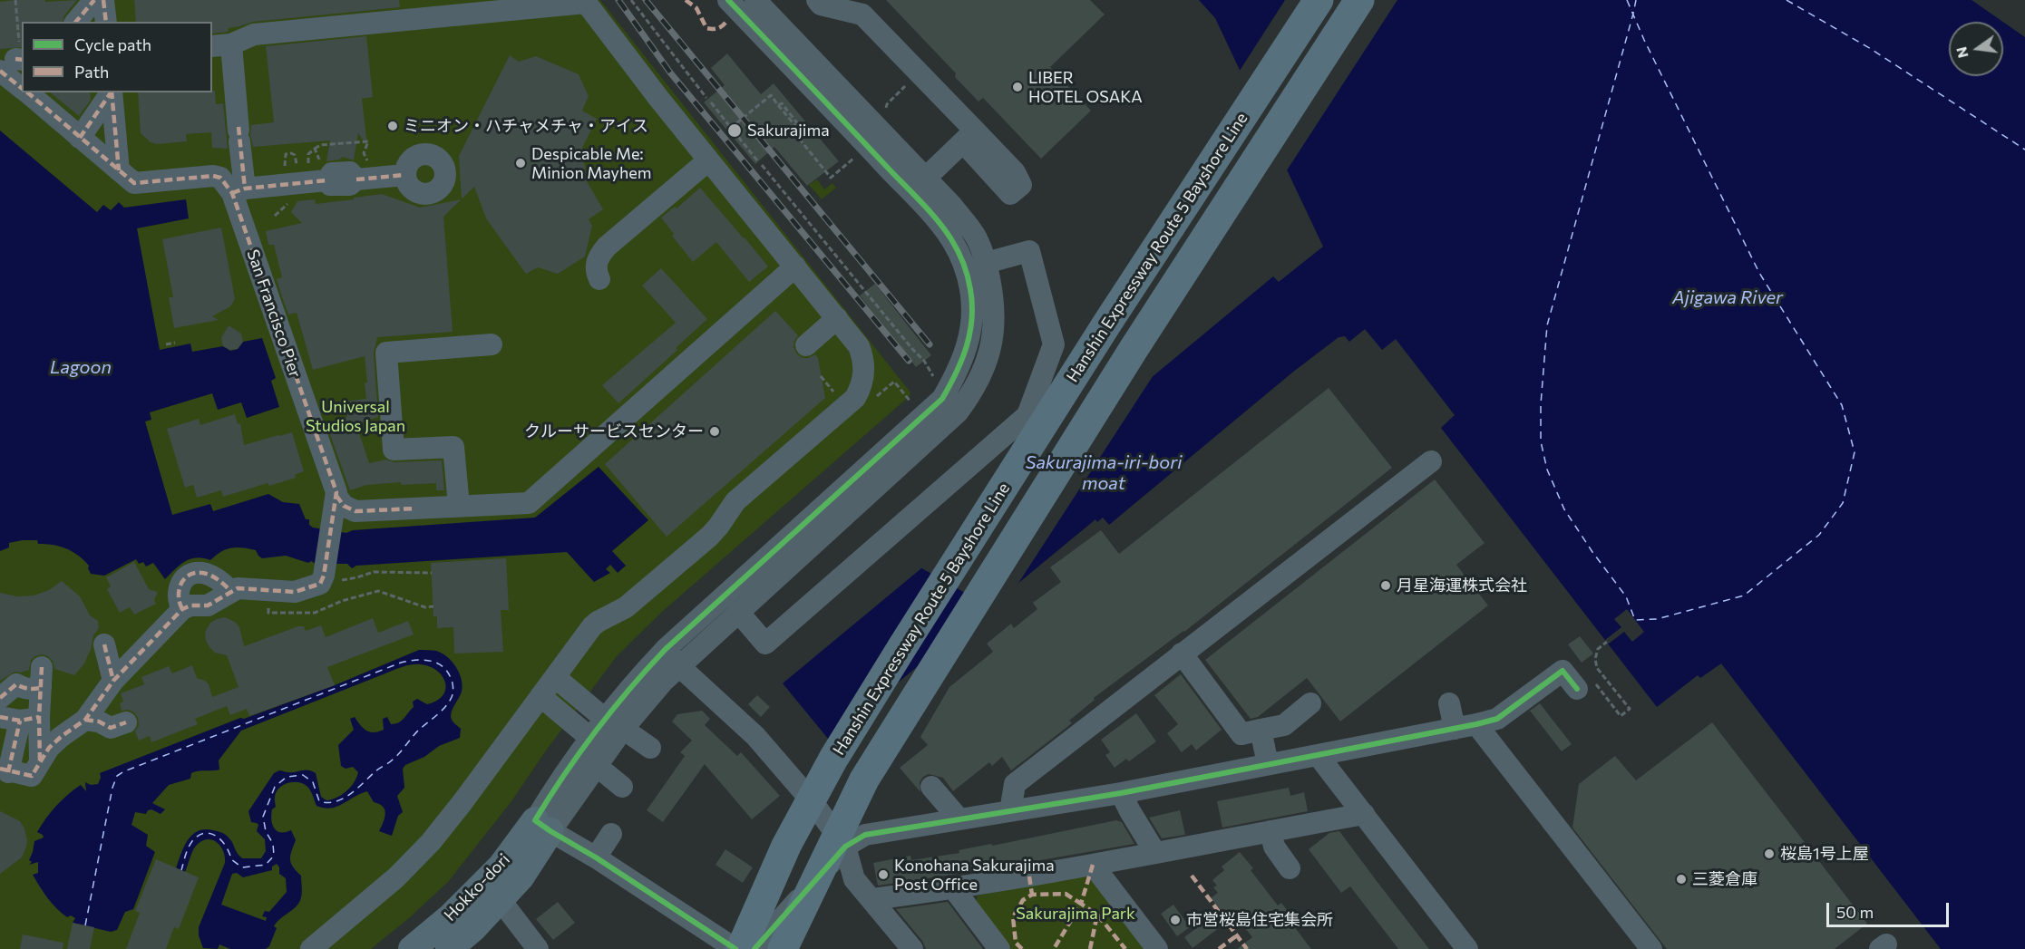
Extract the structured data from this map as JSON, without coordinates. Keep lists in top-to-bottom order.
{
  "streets": {
    "highway": ["Hanshin Expressway Route 5 Bayshore Line"],
    "main road": ["Hokko-dori"],
    "street": ["San Francisco Pier"]
  },
  "water": ["Ajigawa River", "Lagoon", "Sakurajima-iri-bori moat"],
  "parks": ["Universal Studios Japan", "Sakurajima Park"],
  "places": [
    "LIBER HOTEL OSAKA",
    "ミニオン・ハチャメチャ・アイス",
    "Sakurajima",
    "Despicable Me: Minion Mayhem",
    "クルーサービスセンター",
    "月星海運株式会社",
    "桜島1号上屋",
    "Konohana Sakurajima Post Office",
    "三菱倉庫",
    "市営桜島住宅集会所"
  ],
  "legend": ["Cycle path", "Path"],
  "scale_bar": "50 m",
  "north": "left"
}
